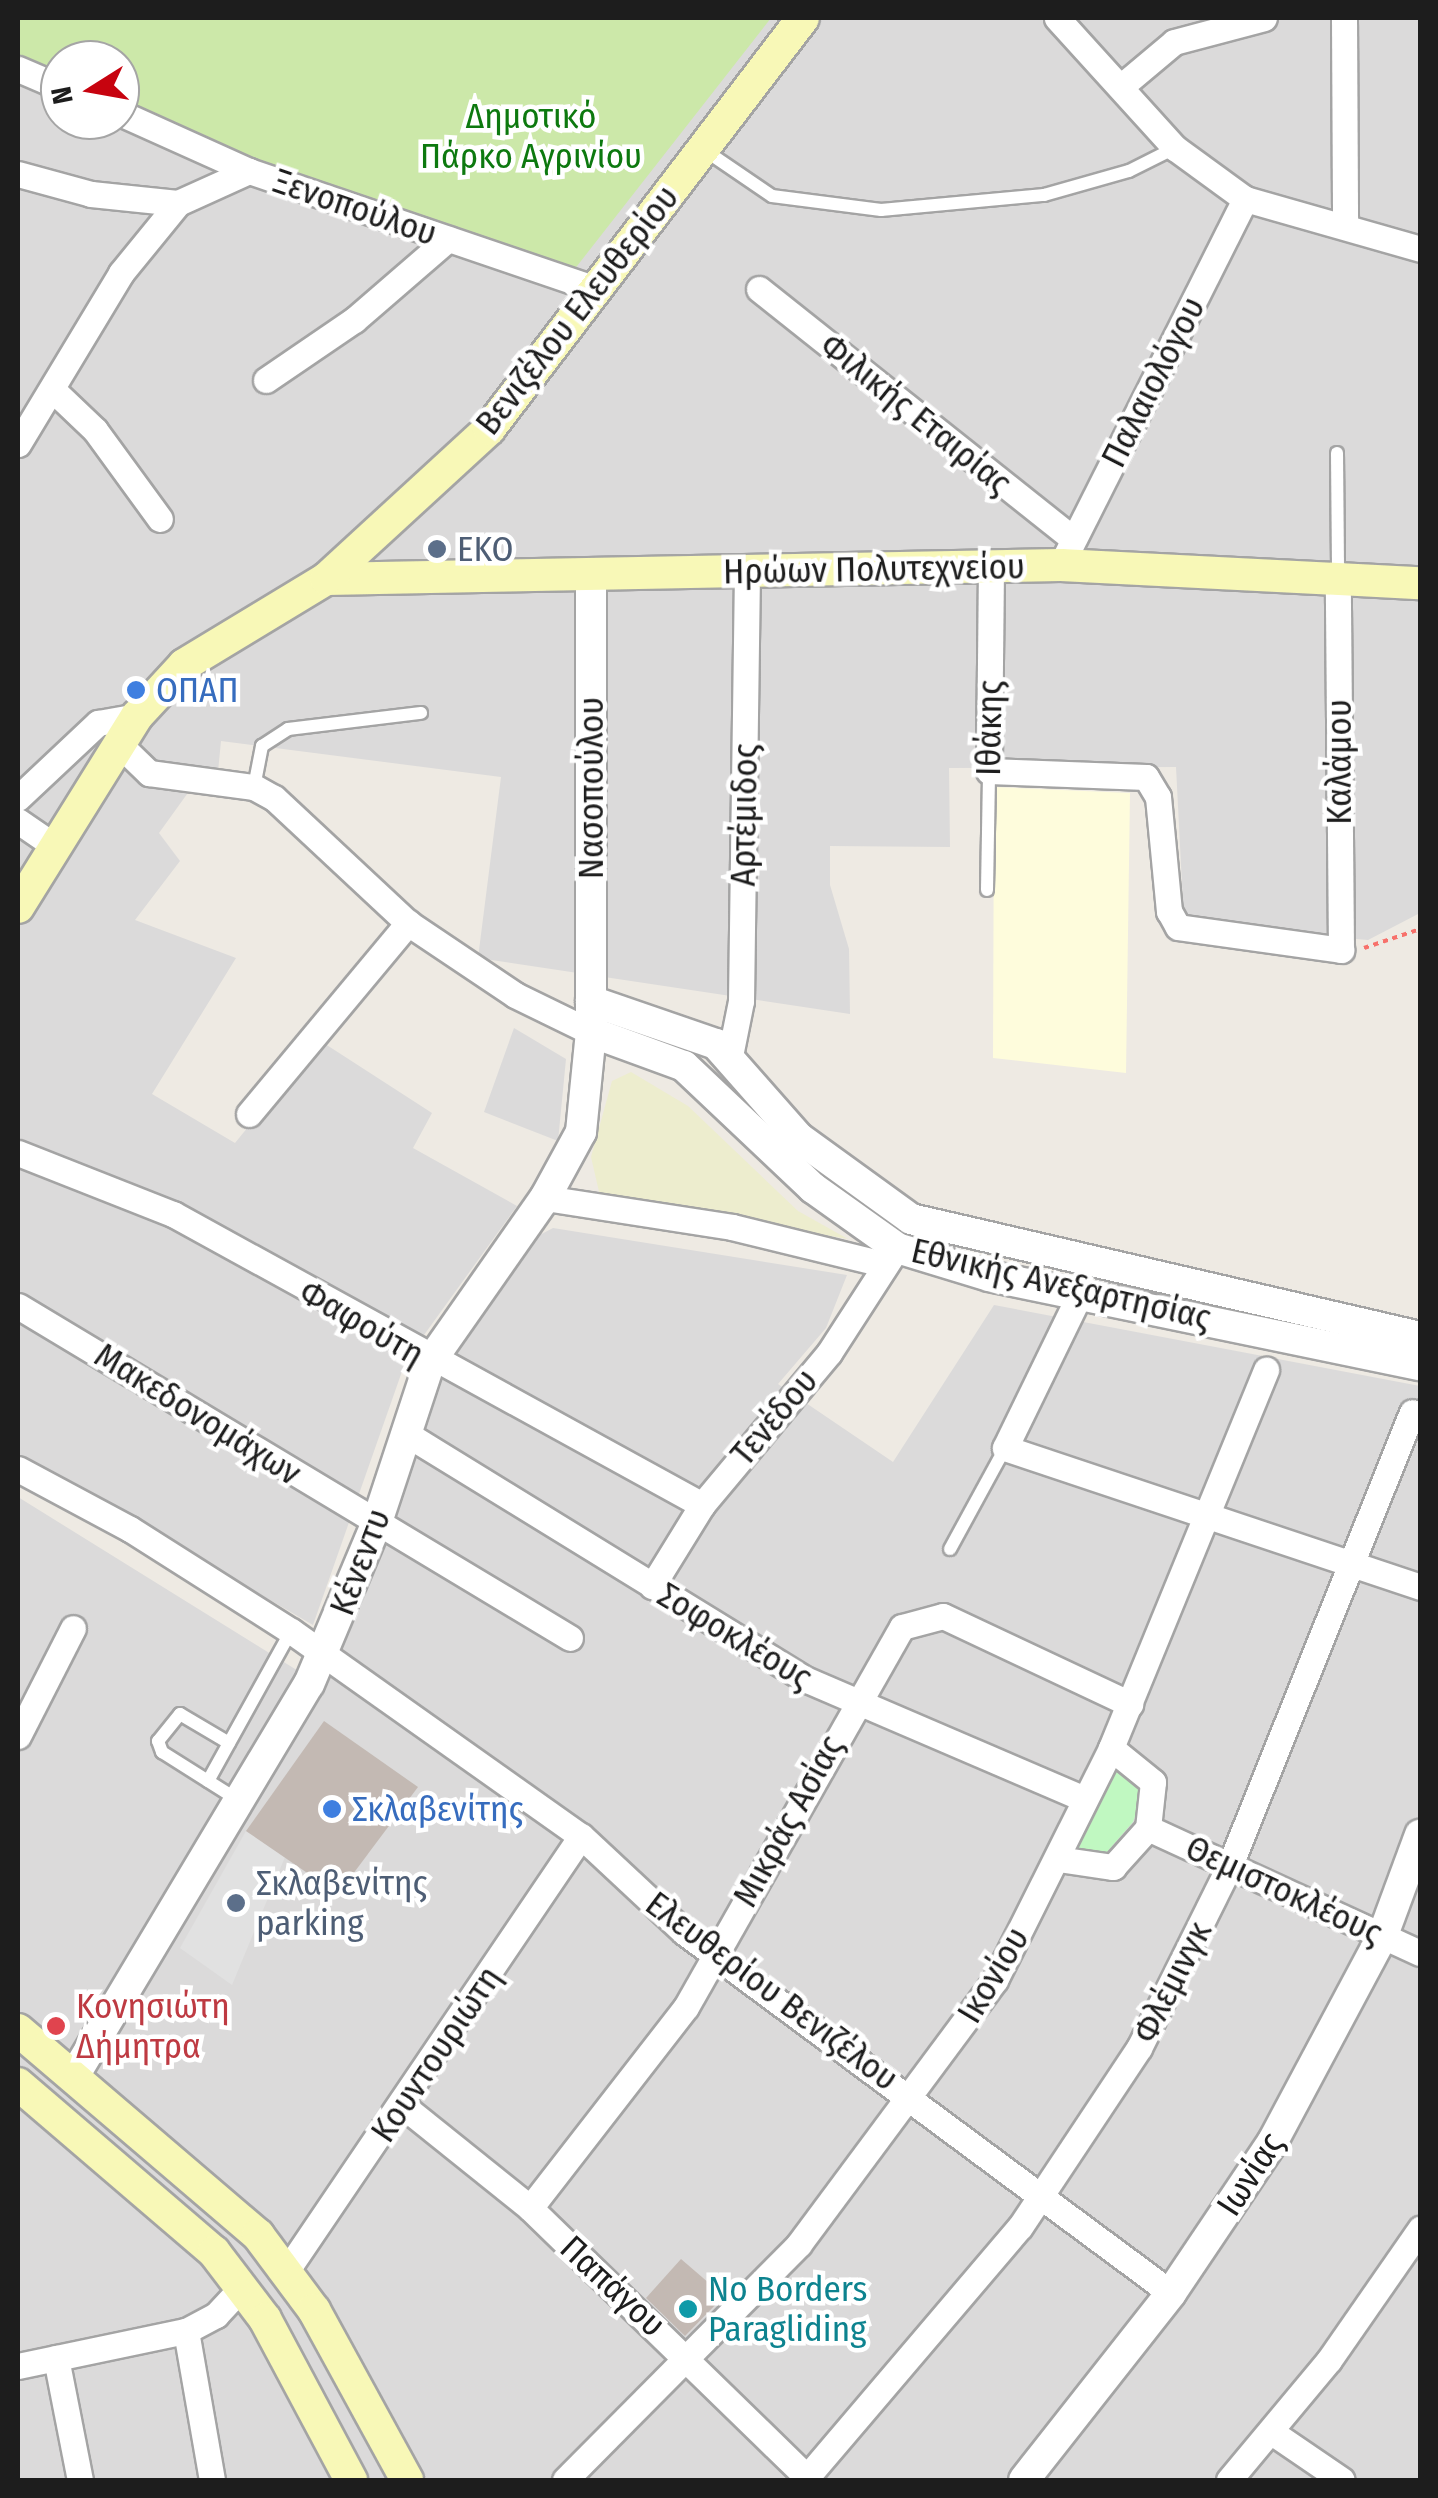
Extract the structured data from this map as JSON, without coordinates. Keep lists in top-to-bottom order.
{
  "streets": {
    "main road": ["Βενιζέλου Ελευθερίου", "Ηρώων Πολυτεχνείου"],
    "street": [
      "Ξενοπούλου",
      "Παλαιολόγου",
      "Φιλικής Εταιρίας",
      "Ιθάκης",
      "Καλάμου",
      "Νασοπούλου",
      "Αρτέμιδος",
      "Εθνικής Ανεξαρτησίας",
      "Φαφούτη",
      "Μακεδονομάχων",
      "Τενέδου",
      "Κένεντυ",
      "Σοφοκλέους",
      "Μικράς Ασίας",
      "Θεμιστοκλέους",
      "Ικονίου",
      "Φλέμινγκ",
      "Ελευθερίου Βενιζέλου",
      "Κουντουριώτη",
      "Ιωνίας",
      "Παπάγου"
    ]
  },
  "crossings": [
    ["Ξενοπούλου", "Βενιζέλου Ελευθερίου"],
    ["Βενιζέλου Ελευθερίου", "Ηρώων Πολυτεχνείου"],
    ["Παλαιολόγου", "Φιλικής Εταιρίας"],
    ["Παλαιολόγου", "Ηρώων Πολυτεχνείου"],
    ["Φιλικής Εταιρίας", "Ηρώων Πολυτεχνείου"],
    ["Ηρώων Πολυτεχνείου", "Ιθάκης"],
    ["Ηρώων Πολυτεχνείου", "Καλάμου"],
    ["Ηρώων Πολυτεχνείου", "Νασοπούλου"],
    ["Ηρώων Πολυτεχνείου", "Αρτέμιδος"],
    ["Νασοπούλου", "Εθνικής Ανεξαρτησίας"],
    ["Νασοπούλου", "Κένεντυ"],
    ["Εθνικής Ανεξαρτησίας", "Τενέδου"],
    ["Εθνικής Ανεξαρτησίας", "Κένεντυ"],
    ["Φαφούτη", "Τενέδου"],
    ["Φαφούτη", "Κένεντυ"],
    ["Μακεδονομάχων", "Κένεντυ"],
    ["Τενέδου", "Σοφοκλέους"],
    ["Κένεντυ", "Σοφοκλέους"],
    ["Κένεντυ", "Ελευθερίου Βενιζέλου"],
    ["Σοφοκλέους", "Μικράς Ασίας"],
    ["Σοφοκλέους", "Ικονίου"],
    ["Μικράς Ασίας", "Ικονίου"],
    ["Μικράς Ασίας", "Ελευθερίου Βενιζέλου"],
    ["Μικράς Ασίας", "Παπάγου"],
    ["Θεμιστοκλέους", "Φλέμινγκ"],
    ["Θεμιστοκλέους", "Ιωνίας"],
    ["Ικονίου", "Ελευθερίου Βενιζέλου"],
    ["Ικονίου", "Παπάγου"],
    ["Φλέμινγκ", "Ελευθερίου Βενιζέλου"],
    ["Φλέμινγκ", "Παπάγου"],
    ["Ελευθερίου Βενιζέλου", "Κουντουριώτη"],
    ["Ελευθερίου Βενιζέλου", "Ιωνίας"],
    ["Κουντουριώτη", "Παπάγου"]
  ],
  "parks": ["Δημοτικό Πάρκο Αγρινίου"],
  "places": [
    "EKO",
    "ΟΠΑΠ",
    "Σκλαβενίτης",
    "Σκλαβενίτης parking",
    "Κονησιώτη Δήμητρα",
    "No Borders Paragliding"
  ],
  "north": "left"
}
